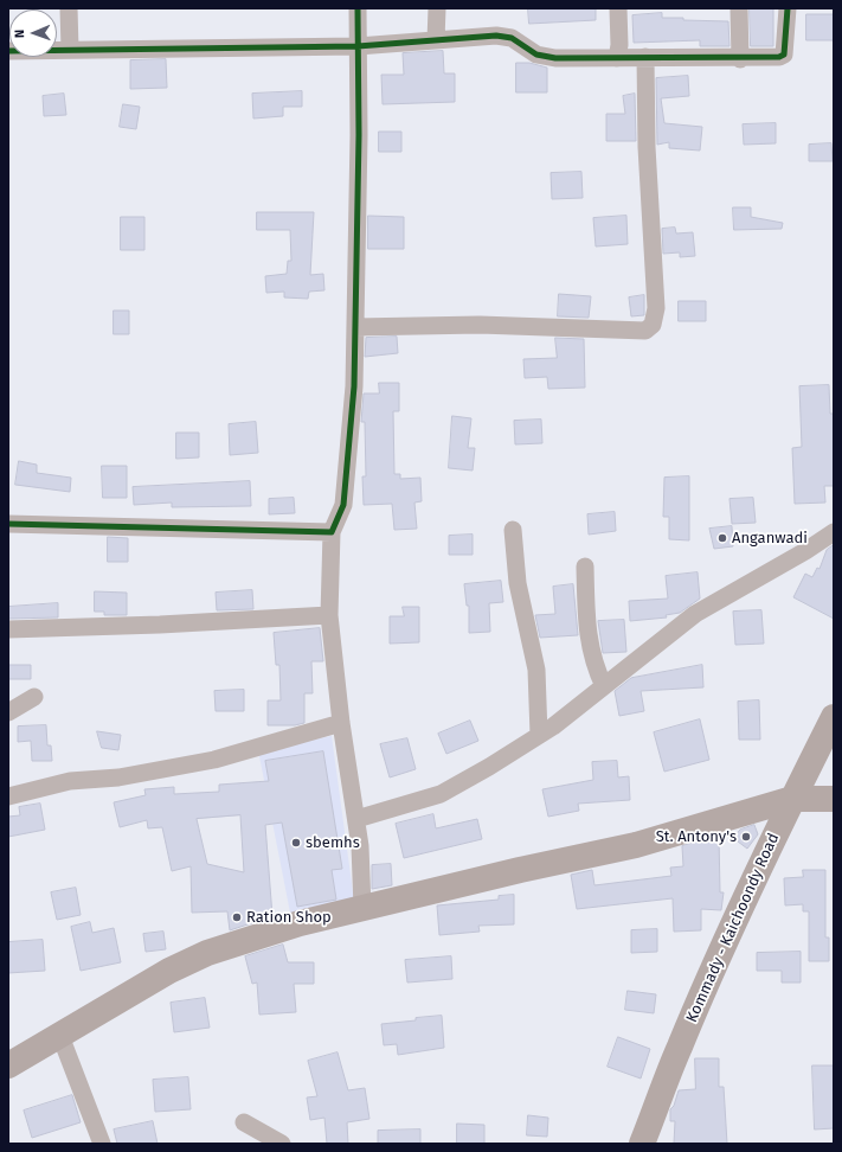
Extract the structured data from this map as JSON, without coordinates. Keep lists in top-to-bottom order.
{
  "streets": {
    "main road": ["Kommady - Kaichoondy Road"]
  },
  "places": [
    "Anganwadi",
    "St. Antony's",
    "sbemhs",
    "Ration Shop"
  ],
  "north": "left"
}
